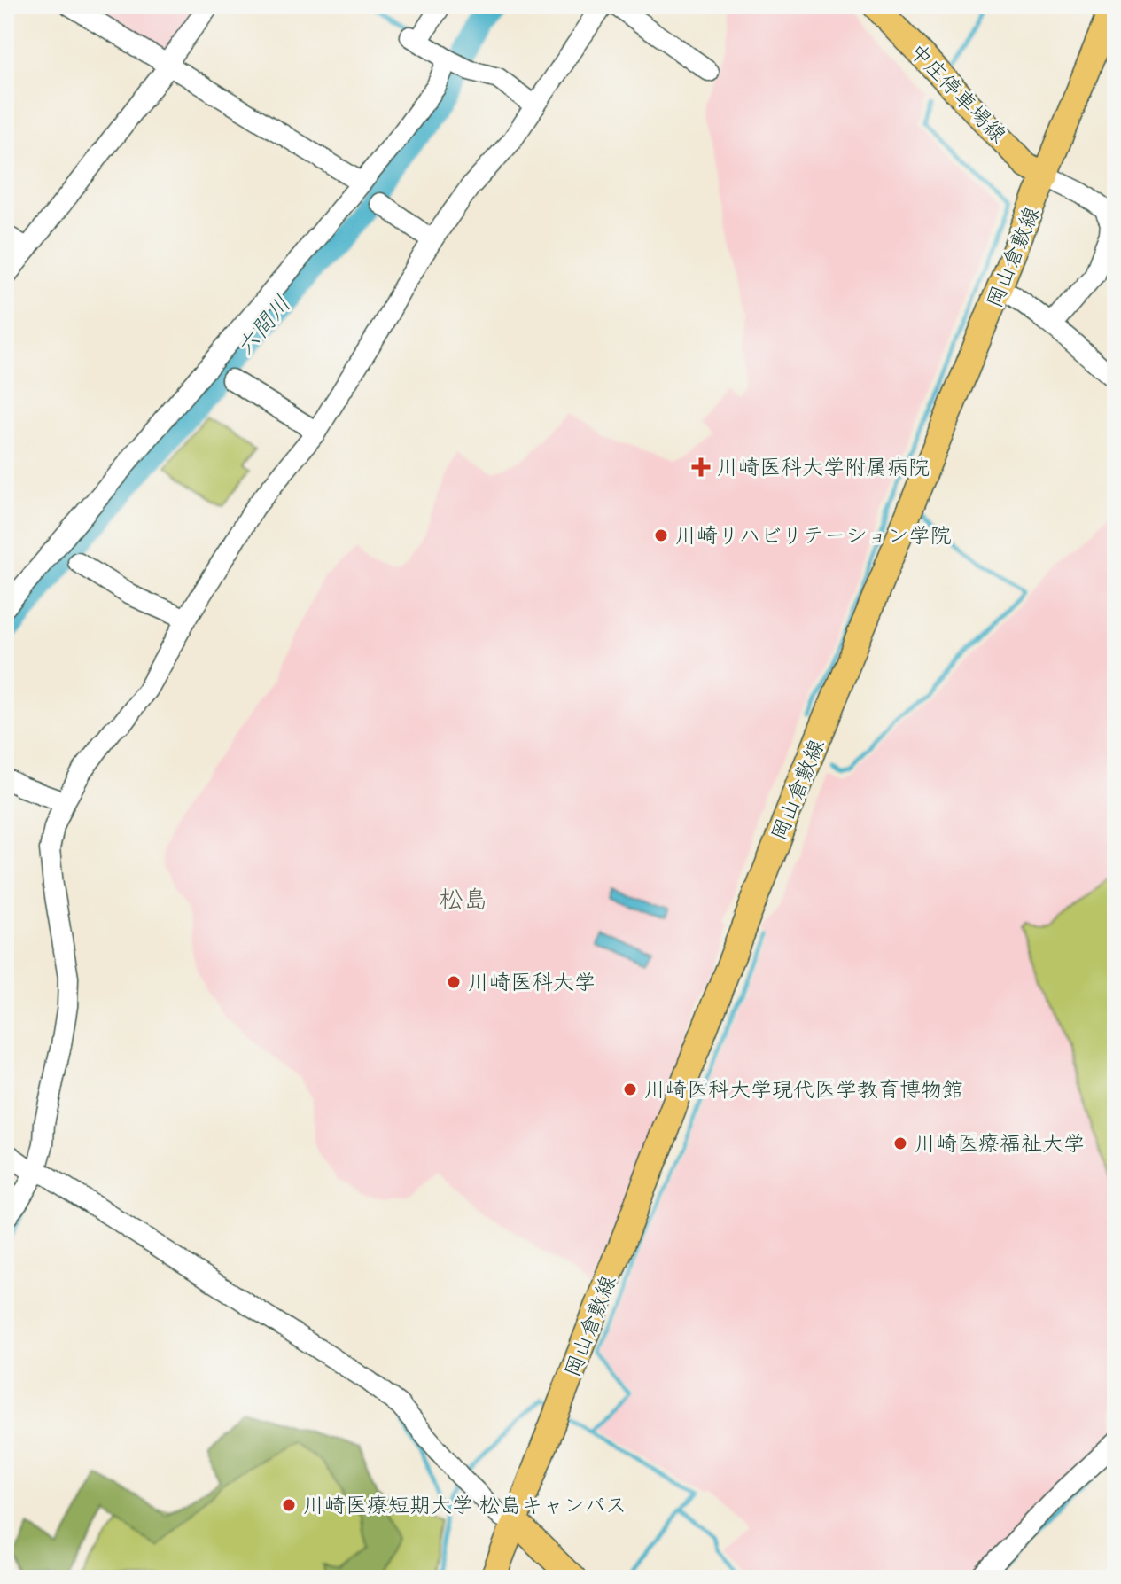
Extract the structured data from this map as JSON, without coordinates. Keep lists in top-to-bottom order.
{
  "streets": {
    "main road": ["中庄停車場線", "岡山倉敷線"]
  },
  "crossings": [
    ["中庄停車場線", "岡山倉敷線"]
  ],
  "districts": ["松島"],
  "water": ["六間川"],
  "places": {
    "health": ["川崎医科大学附属病院"],
    "other": [
      "川崎リハビリテーション学院",
      "川崎医科大学",
      "川崎医科大学現代医学教育博物館",
      "川崎医療福祉大学",
      "川崎医療短期大学 松島キャンパス"
    ]
  }
}
